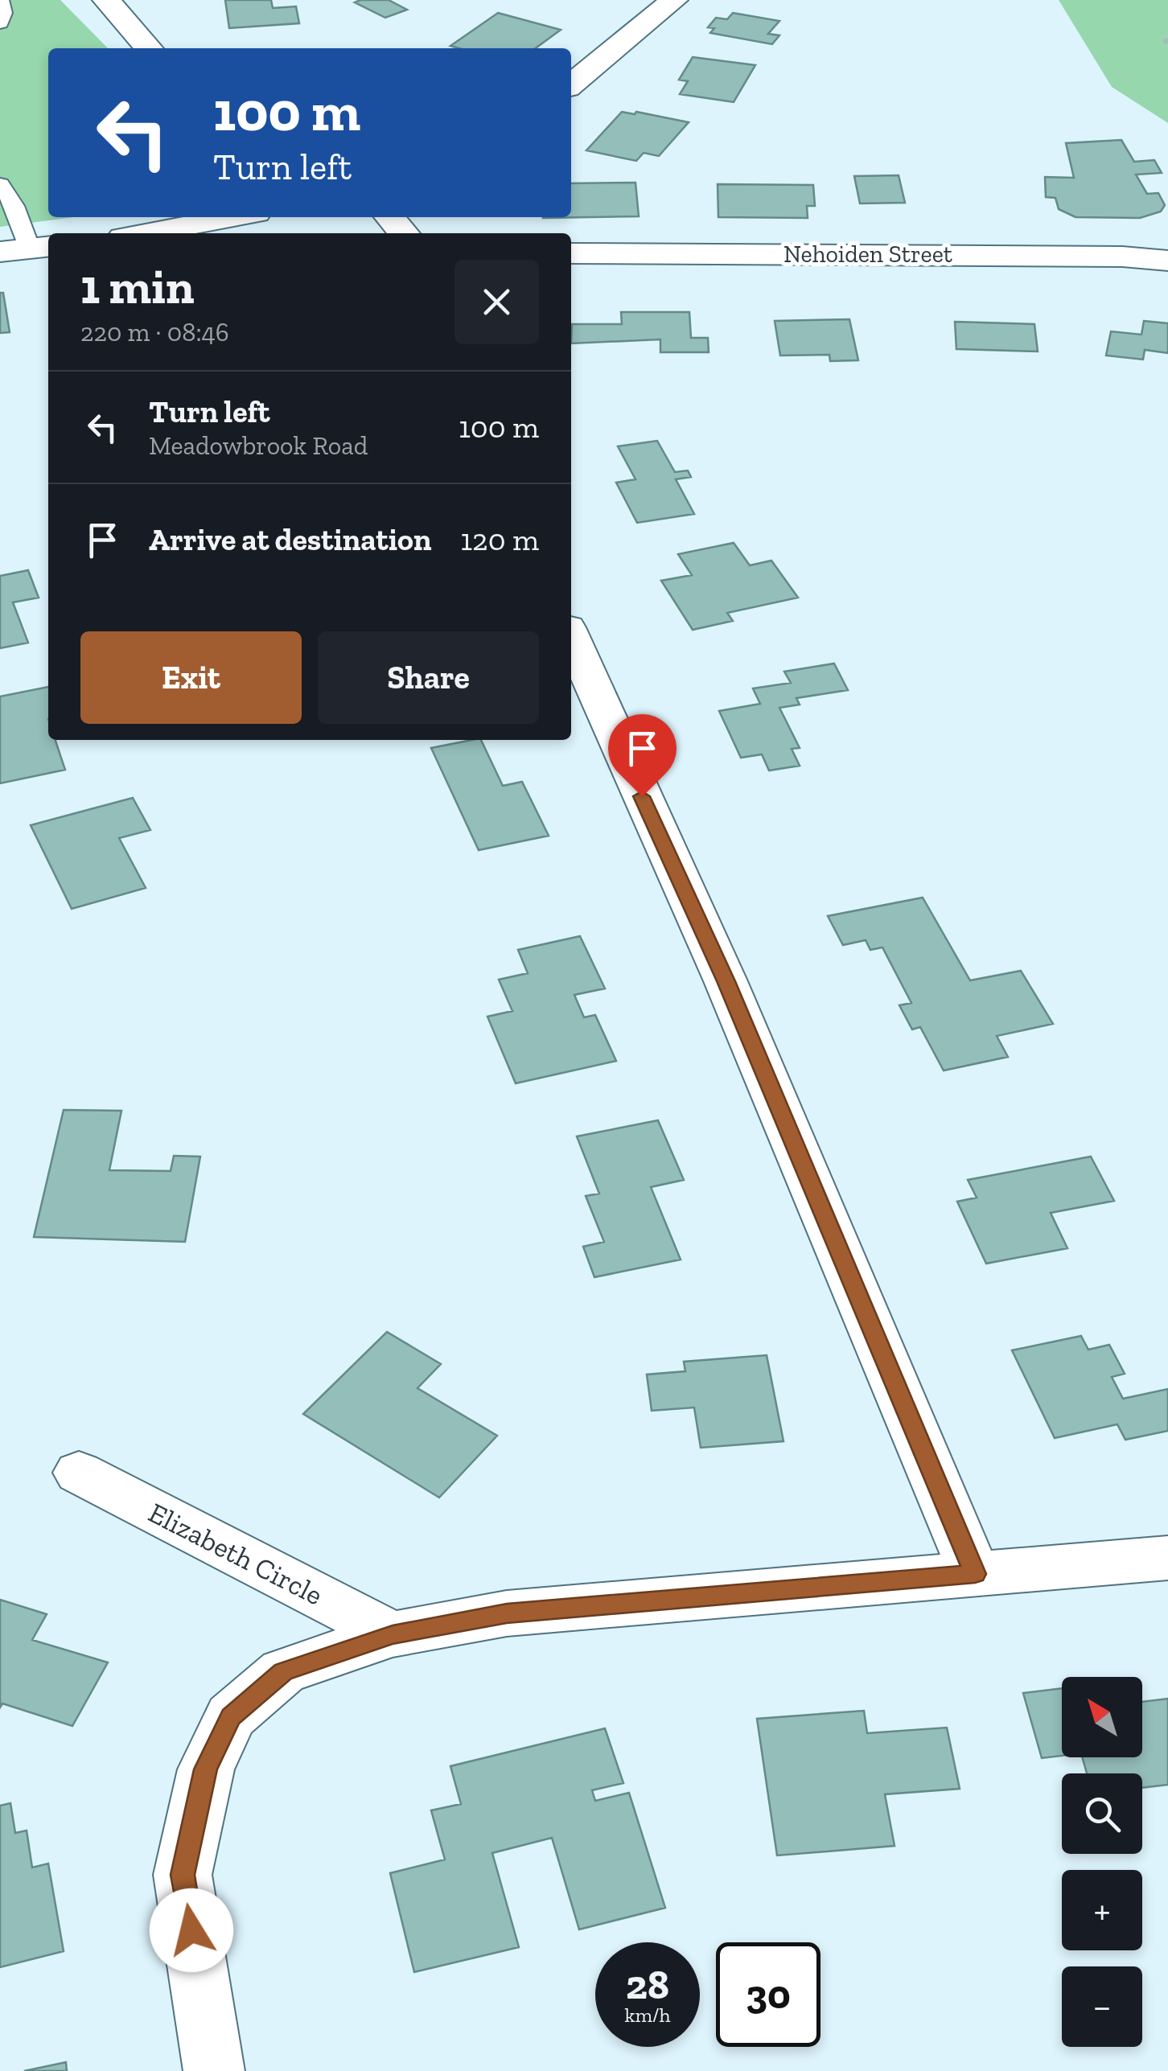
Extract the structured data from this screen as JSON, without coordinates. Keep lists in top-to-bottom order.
{
  "streets": {
    "street": ["Nehoiden Street", "Elizabeth Circle"]
  },
  "north": "top left",
  "page": {
    "turn": ["100 m", "Turn left"],
    "heading": ["1 min", "220 m · 08:46"],
    "list": [
      {
        "name": "Turn left",
        "note": "Meadowbrook Road",
        "value": "100 m"
      },
      {
        "name": "Arrive at destination",
        "value": "120 m"
      }
    ],
    "buttons": ["Exit", "Share"],
    "map_buttons": ["+", "−"],
    "speed": "28 km/h",
    "limit": "30"
  }
}
